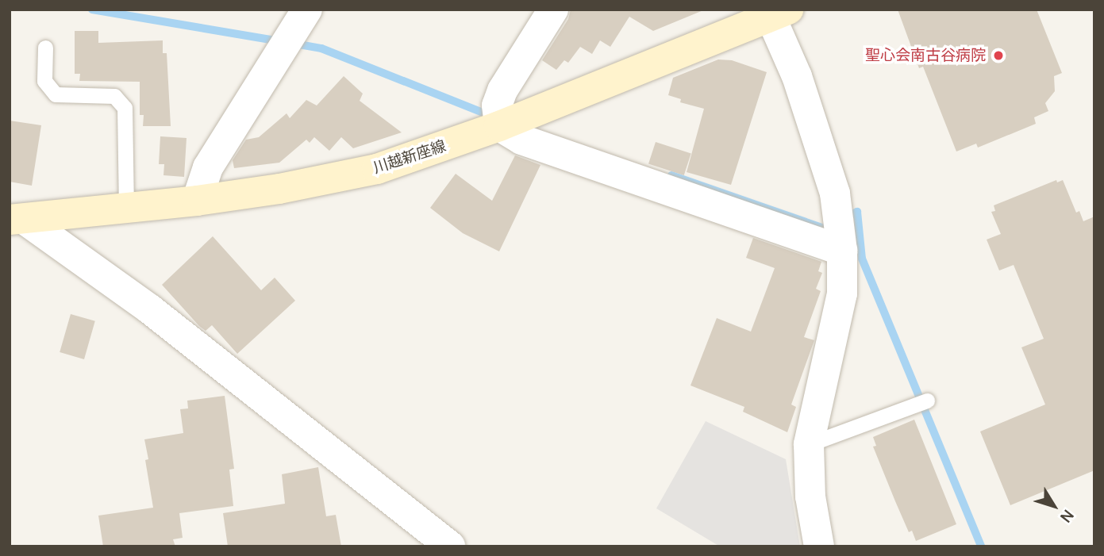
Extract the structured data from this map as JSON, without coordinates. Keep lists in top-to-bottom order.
{
  "streets": {
    "main road": ["川越新座線"]
  },
  "places": ["聖心会南古谷病院"],
  "north": "bottom right"
}
